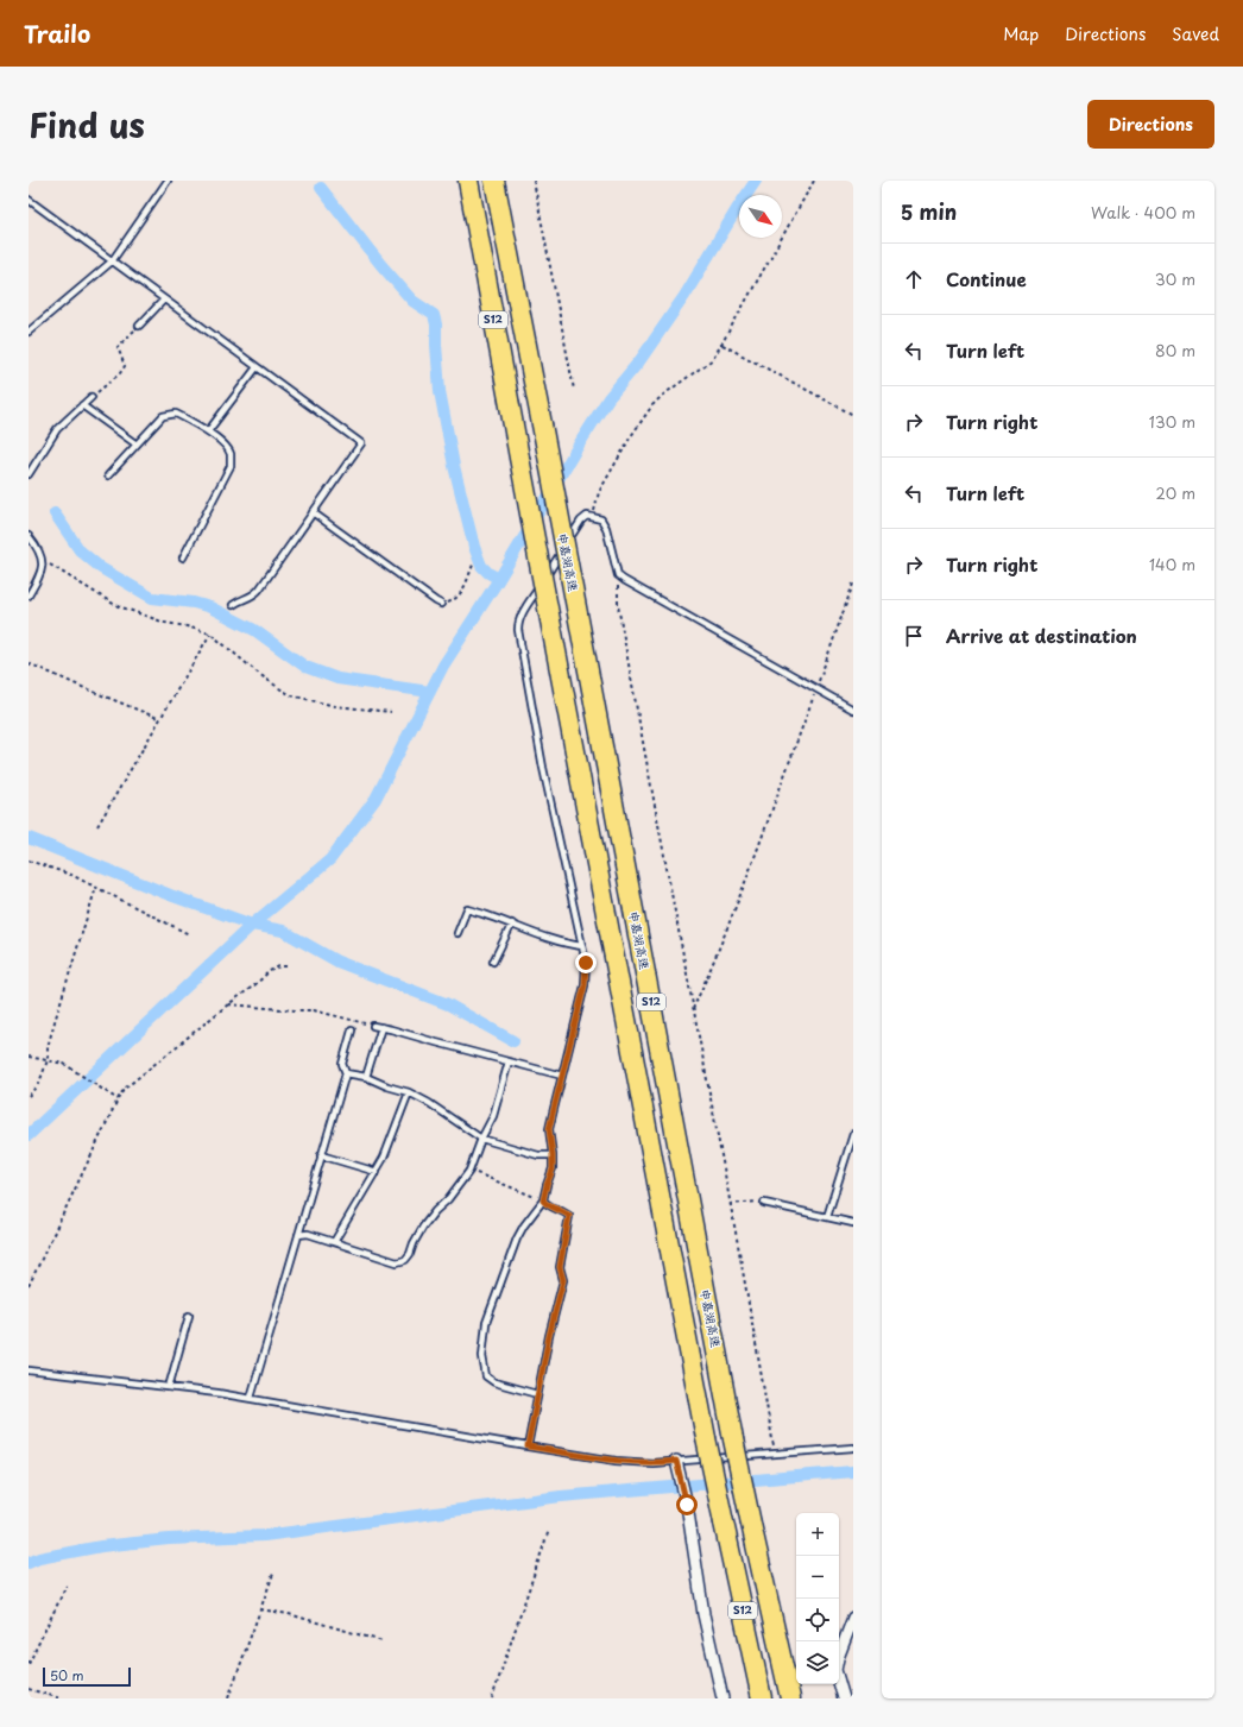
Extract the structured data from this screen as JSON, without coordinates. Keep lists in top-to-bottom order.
{
  "streets": {
    "highway": ["S12", "申嘉湖高速"]
  },
  "scale_bar": "50 m",
  "north": "bottom right",
  "page": {
    "header": "Trailo",
    "nav": ["Map", "Directions", "Saved"],
    "title": "Find us",
    "buttons": "Directions",
    "heading": ["5 min", "Walk · 400 m"],
    "list": [
      ["Continue", "30 m"],
      ["Turn left", "80 m"],
      ["Turn right", "130 m"],
      ["Turn left", "20 m"],
      ["Turn right", "140 m"],
      "Arrive at destination"
    ],
    "map_buttons": ["+", "−"],
    "scale": "50 m"
  }
}
